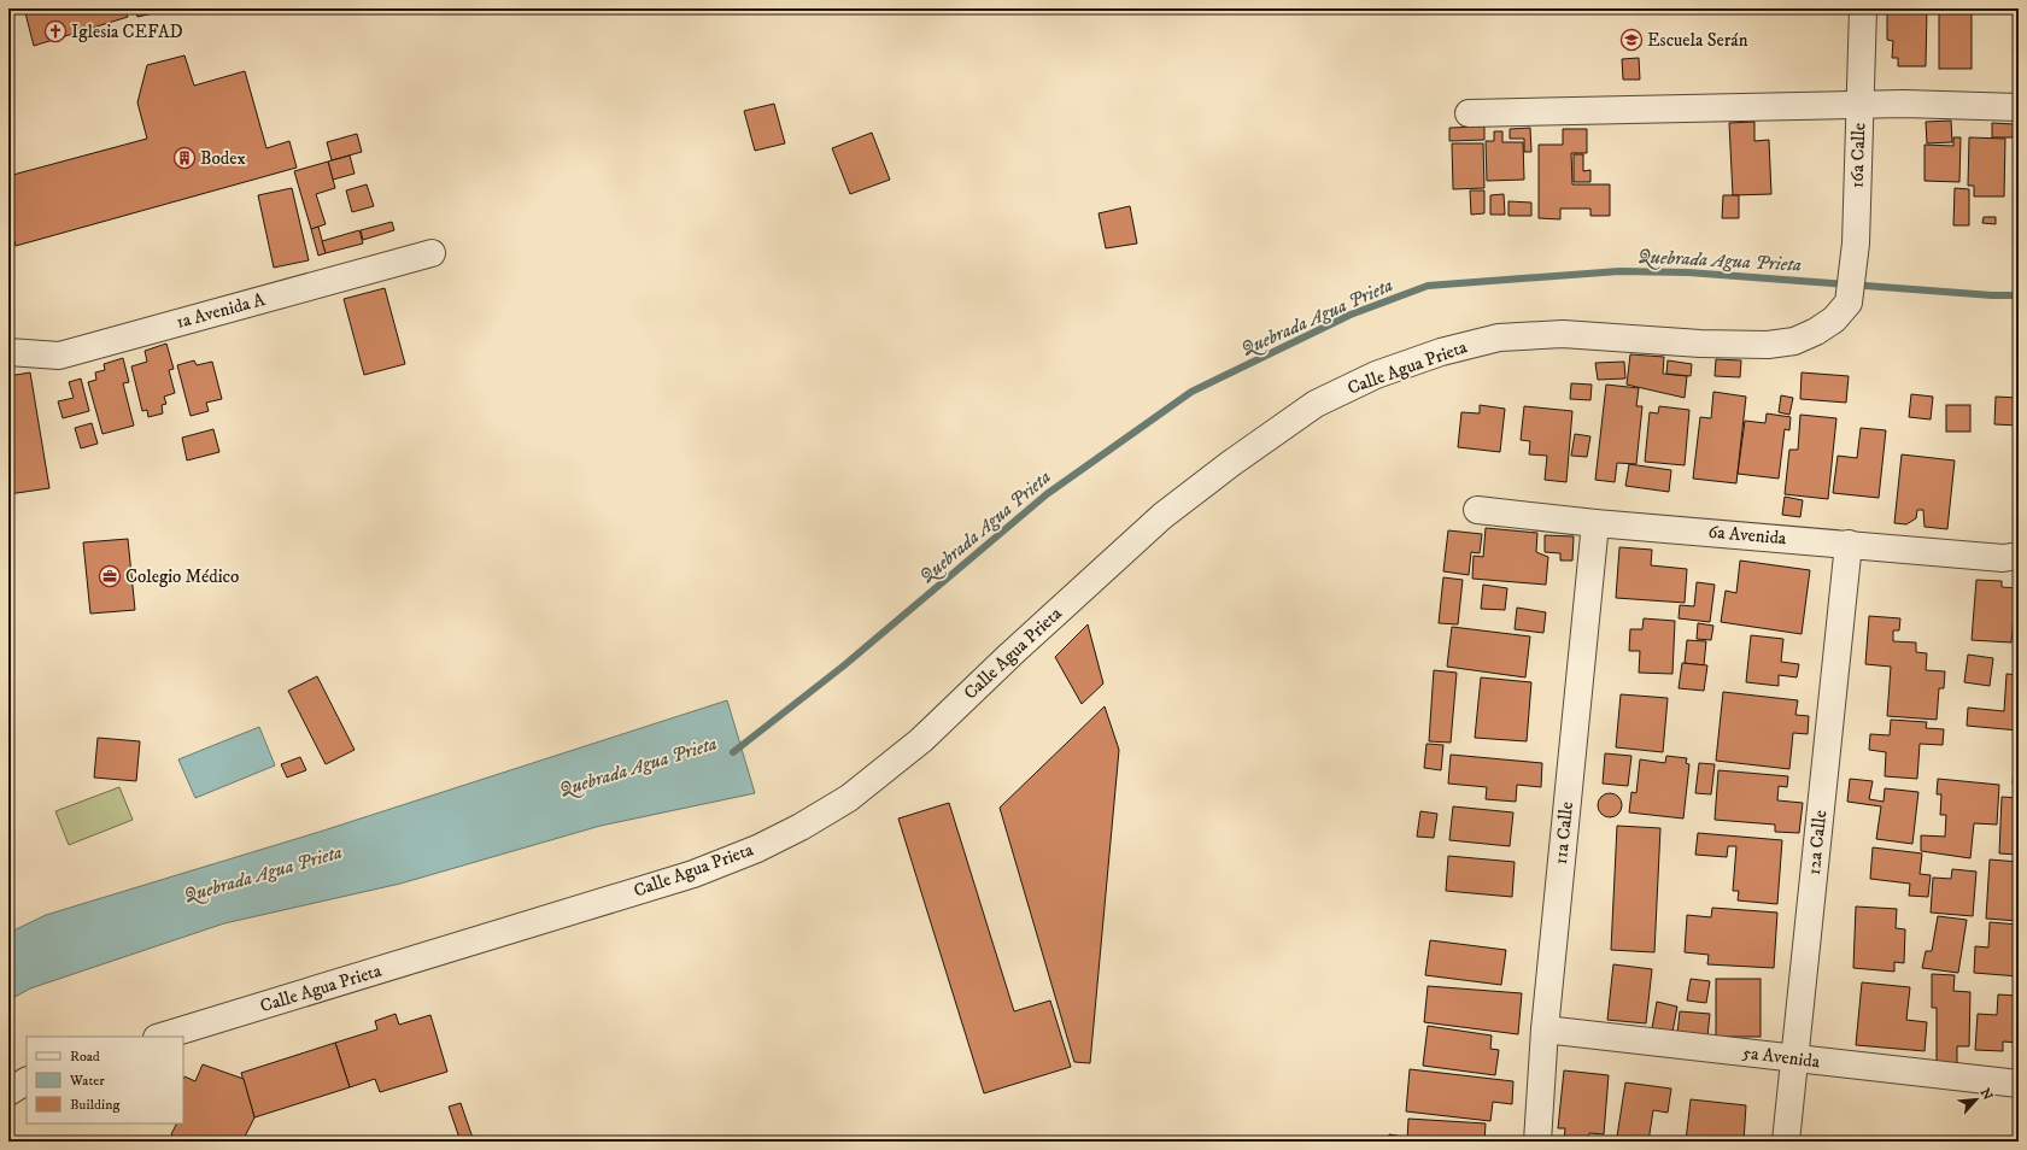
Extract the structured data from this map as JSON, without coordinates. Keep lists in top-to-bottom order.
{
  "streets": {
    "street": [
      "16a Calle",
      "1a Avenida A",
      "Calle Agua Prieta",
      "6a Avenida",
      "11a Calle",
      "12a Calle",
      "5a Avenida"
    ]
  },
  "crossings": [
    ["16a Calle", "Calle Agua Prieta"],
    ["6a Avenida", "11a Calle"],
    ["6a Avenida", "12a Calle"],
    ["11a Calle", "5a Avenida"],
    ["12a Calle", "5a Avenida"]
  ],
  "water": ["Quebrada Agua Prieta"],
  "places": {
    "church": ["Iglesia CEFAD"],
    "school or university": ["Escuela Serán"],
    "building": ["Bodex"],
    "office": ["Colegio Médico"]
  },
  "legend": ["Road", "Water", "Building"],
  "north": "top right"
}
